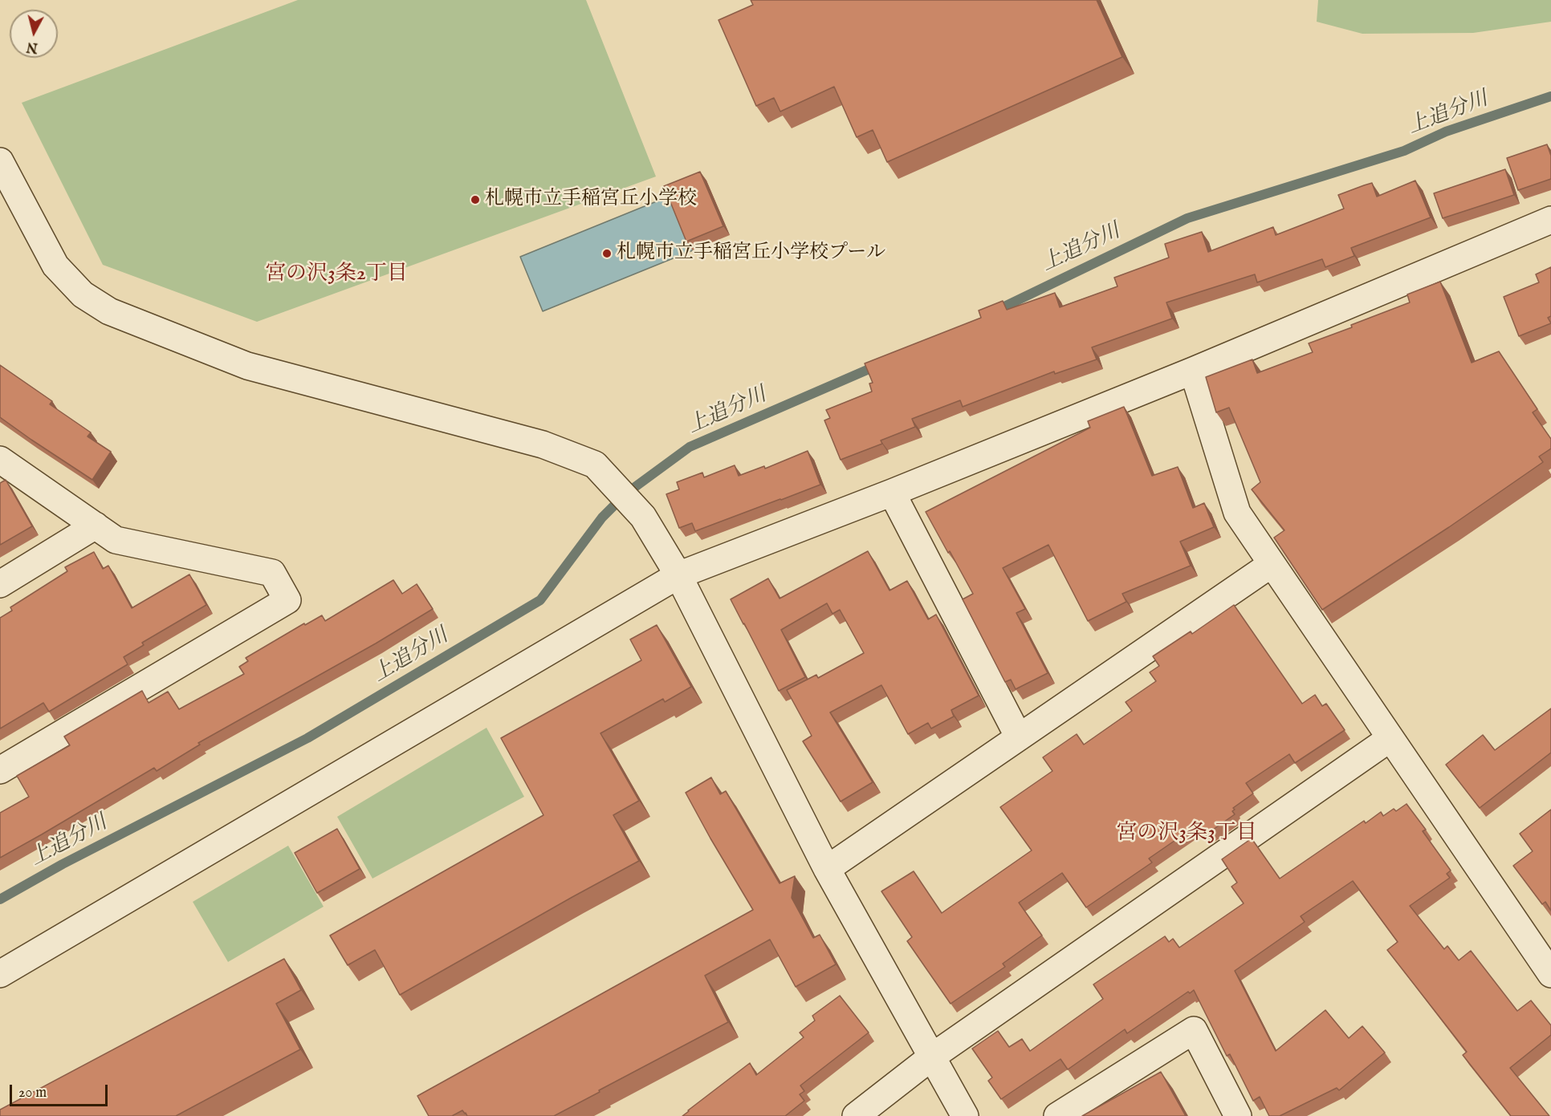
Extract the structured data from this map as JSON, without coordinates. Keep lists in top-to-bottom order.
{
  "districts": ["宮の沢3条2丁目", "宮の沢3条3丁目"],
  "water": ["上追分川"],
  "places": ["札幌市立手稲宮丘小学校", "札幌市立手稲宮丘小学校プール"],
  "scale_bar": "20 m",
  "north": "bottom"
}
